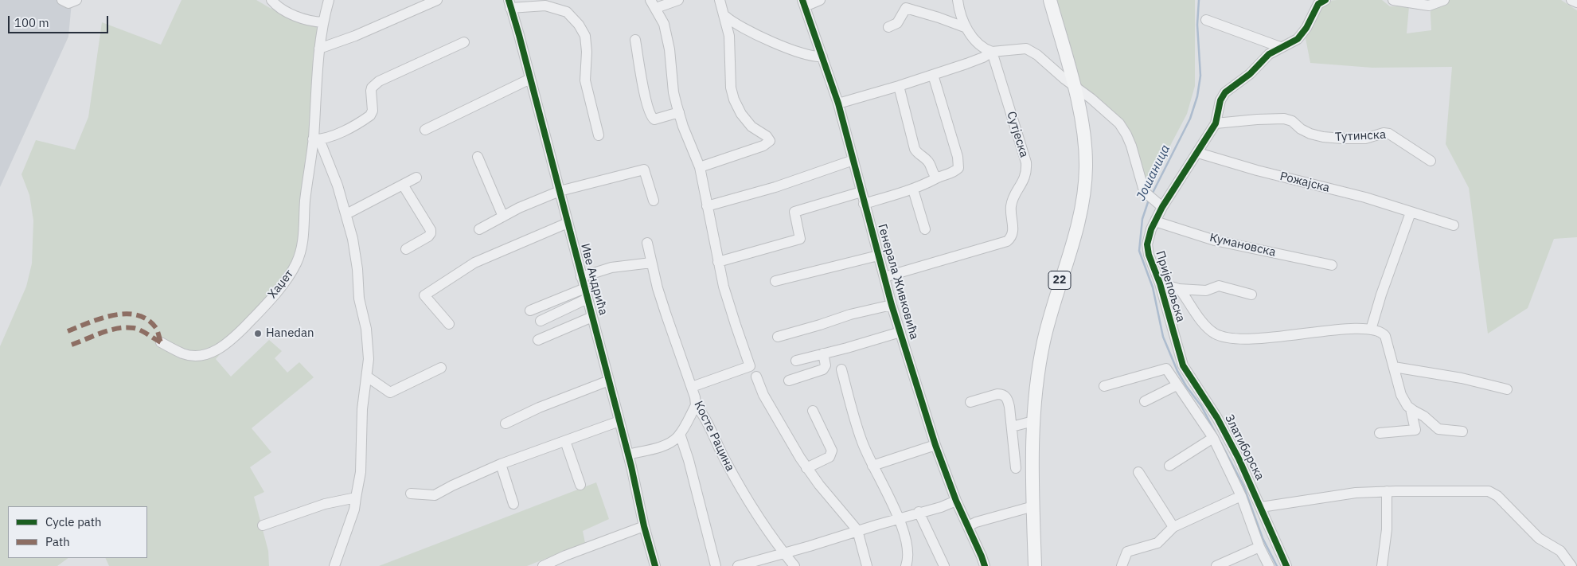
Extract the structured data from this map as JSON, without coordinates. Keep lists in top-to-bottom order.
{
  "streets": {
    "main road": ["22"],
    "street": [
      "Сутјеска",
      "Тутинска",
      "Рожајска",
      "Кумановска",
      "Иве Андрића",
      "Генерала Живковића",
      "Хаџет",
      "Пријепољска",
      "Косте Рацина",
      "Златиборска"
    ]
  },
  "crossings": [
    ["Сутјеска", "Генерала Живковића"],
    ["Кумановска", "Пријепољска"],
    ["Пријепољска", "Златиборска"]
  ],
  "water": ["Јошаница"],
  "places": ["Hanedan"],
  "legend": ["Cycle path", "Path"],
  "scale_bar": "100 m"
}
